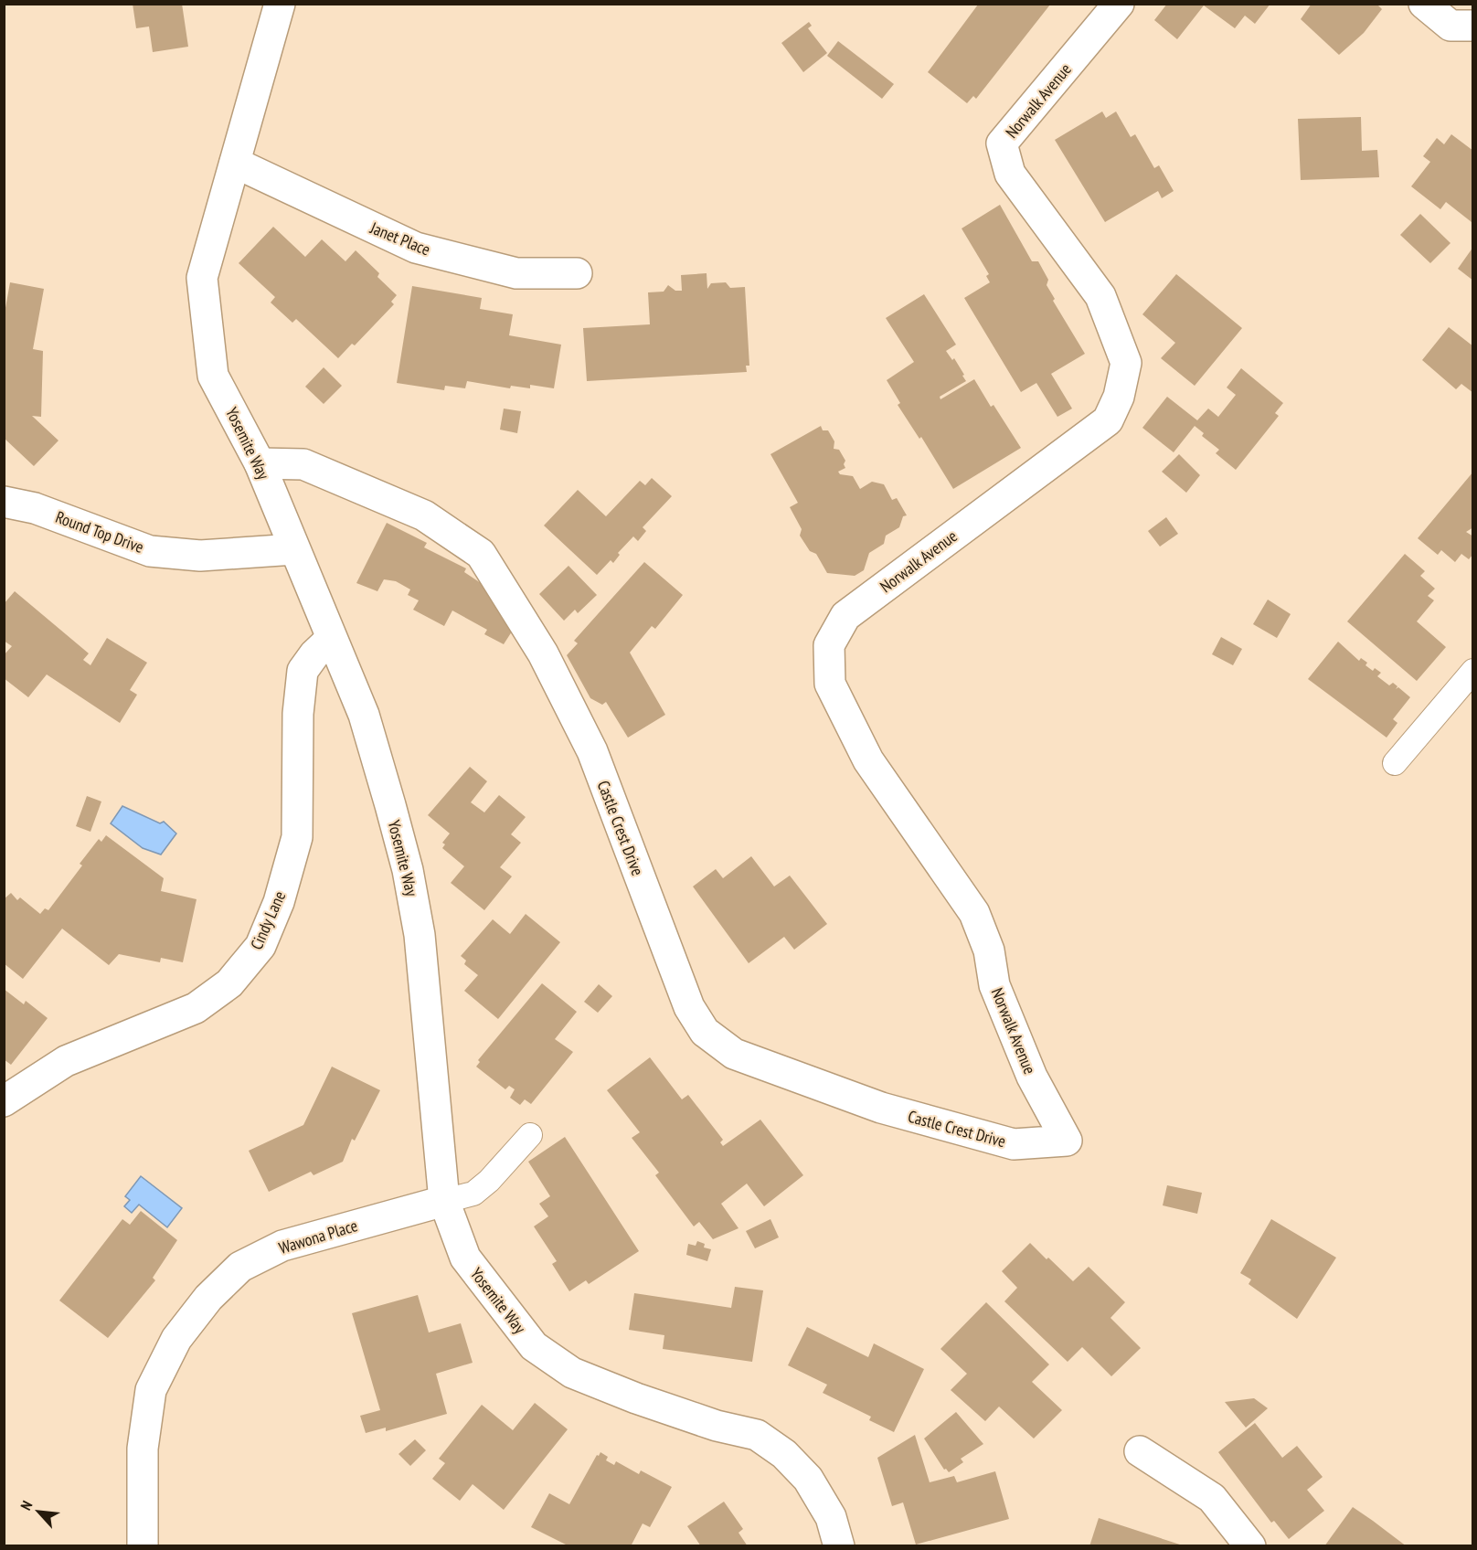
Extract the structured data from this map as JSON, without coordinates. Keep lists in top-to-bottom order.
{
  "streets": {
    "street": [
      "Norwalk Avenue",
      "Janet Place",
      "Yosemite Way",
      "Round Top Drive",
      "Castle Crest Drive",
      "Cindy Lane",
      "Wawona Place"
    ]
  },
  "crossings": [
    ["Norwalk Avenue", "Castle Crest Drive"],
    ["Janet Place", "Yosemite Way"],
    ["Yosemite Way", "Round Top Drive"],
    ["Yosemite Way", "Castle Crest Drive"],
    ["Yosemite Way", "Cindy Lane"],
    ["Yosemite Way", "Wawona Place"]
  ],
  "north": "top left"
}
